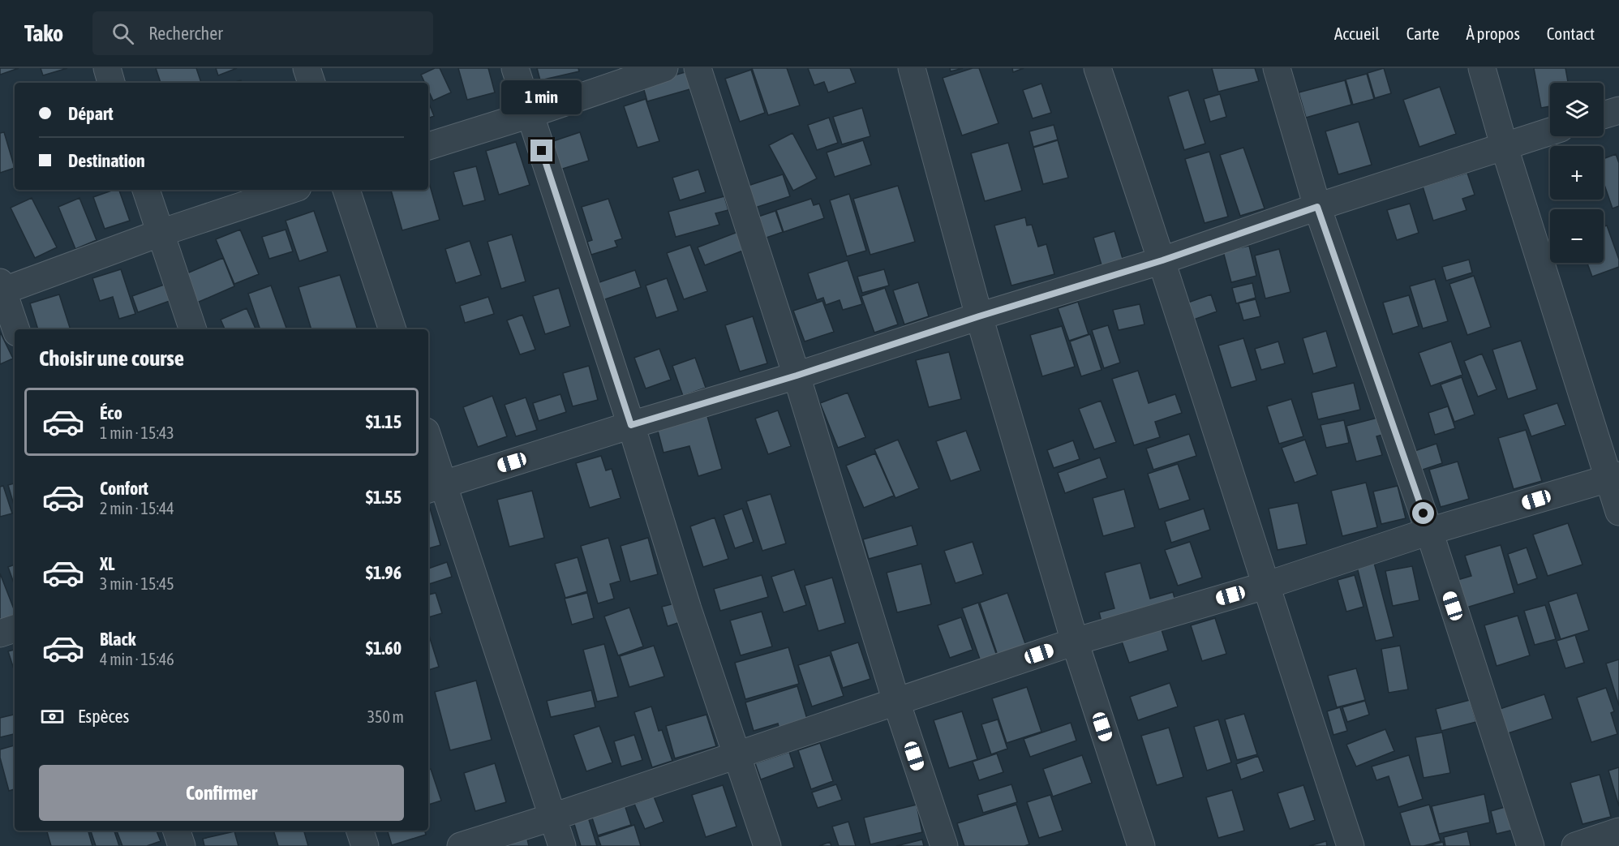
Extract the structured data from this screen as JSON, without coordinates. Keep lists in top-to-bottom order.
{
  "page": {
    "header": "Tako",
    "search": "Rechercher",
    "nav": [
      "Accueil",
      "Carte",
      "À propos",
      "Contact"
    ],
    "bubble": "1 min",
    "map_buttons": ["+", "−"],
    "banner": ["Départ", "Destination"],
    "heading": "Choisir une course",
    "list": [
      {
        "name": "Éco",
        "note": "1 min · 15:43",
        "value": "$1.15"
      },
      {
        "name": "Confort",
        "note": "2 min · 15:44",
        "value": "$1.55"
      },
      {
        "name": "XL",
        "note": "3 min · 15:45",
        "value": "$1.96"
      },
      {
        "name": "Black",
        "note": "4 min · 15:46",
        "value": "$1.60"
      }
    ],
    "pay": ["Espèces", "350 m"],
    "buttons": "Confirmer"
  }
}
